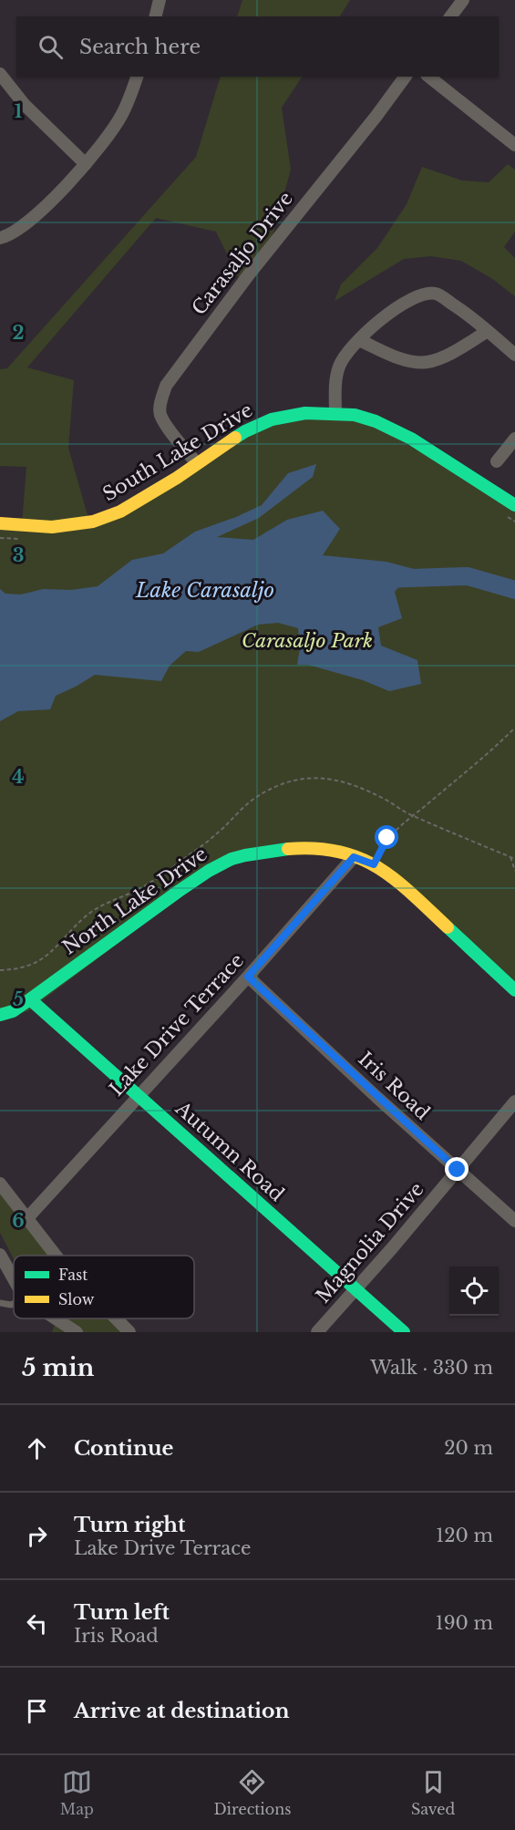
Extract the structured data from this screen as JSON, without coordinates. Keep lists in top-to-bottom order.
{
  "streets": {
    "street": [
      "Carasaljo Drive",
      "South Lake Drive",
      "North Lake Drive",
      "Lake Drive Terrace",
      "Iris Road",
      "Autumn Road",
      "Magnolia Drive"
    ]
  },
  "crossings": [
    ["Carasaljo Drive", "South Lake Drive"],
    ["North Lake Drive", "Lake Drive Terrace"],
    ["North Lake Drive", "Autumn Road"],
    ["Lake Drive Terrace", "Iris Road"],
    ["Lake Drive Terrace", "Autumn Road"],
    ["Iris Road", "Magnolia Drive"],
    ["Autumn Road", "Magnolia Drive"]
  ],
  "water": ["Lake Carasaljo"],
  "parks": ["Carasaljo Park"],
  "legend": ["Fast", "Slow"],
  "page": {
    "search": "Search here",
    "heading": ["5 min", "Walk · 330 m"],
    "list": [
      ["Continue", "20 m"],
      ["Turn right", "Lake Drive Terrace", "120 m"],
      ["Turn left", "Iris Road", "190 m"],
      "Arrive at destination"
    ],
    "nav": ["Map", "Directions", "Saved"]
  },
  "grid": {
    "rows": [
      "1",
      "2",
      "3",
      "4",
      "5",
      "6"
    ]
  }
}
